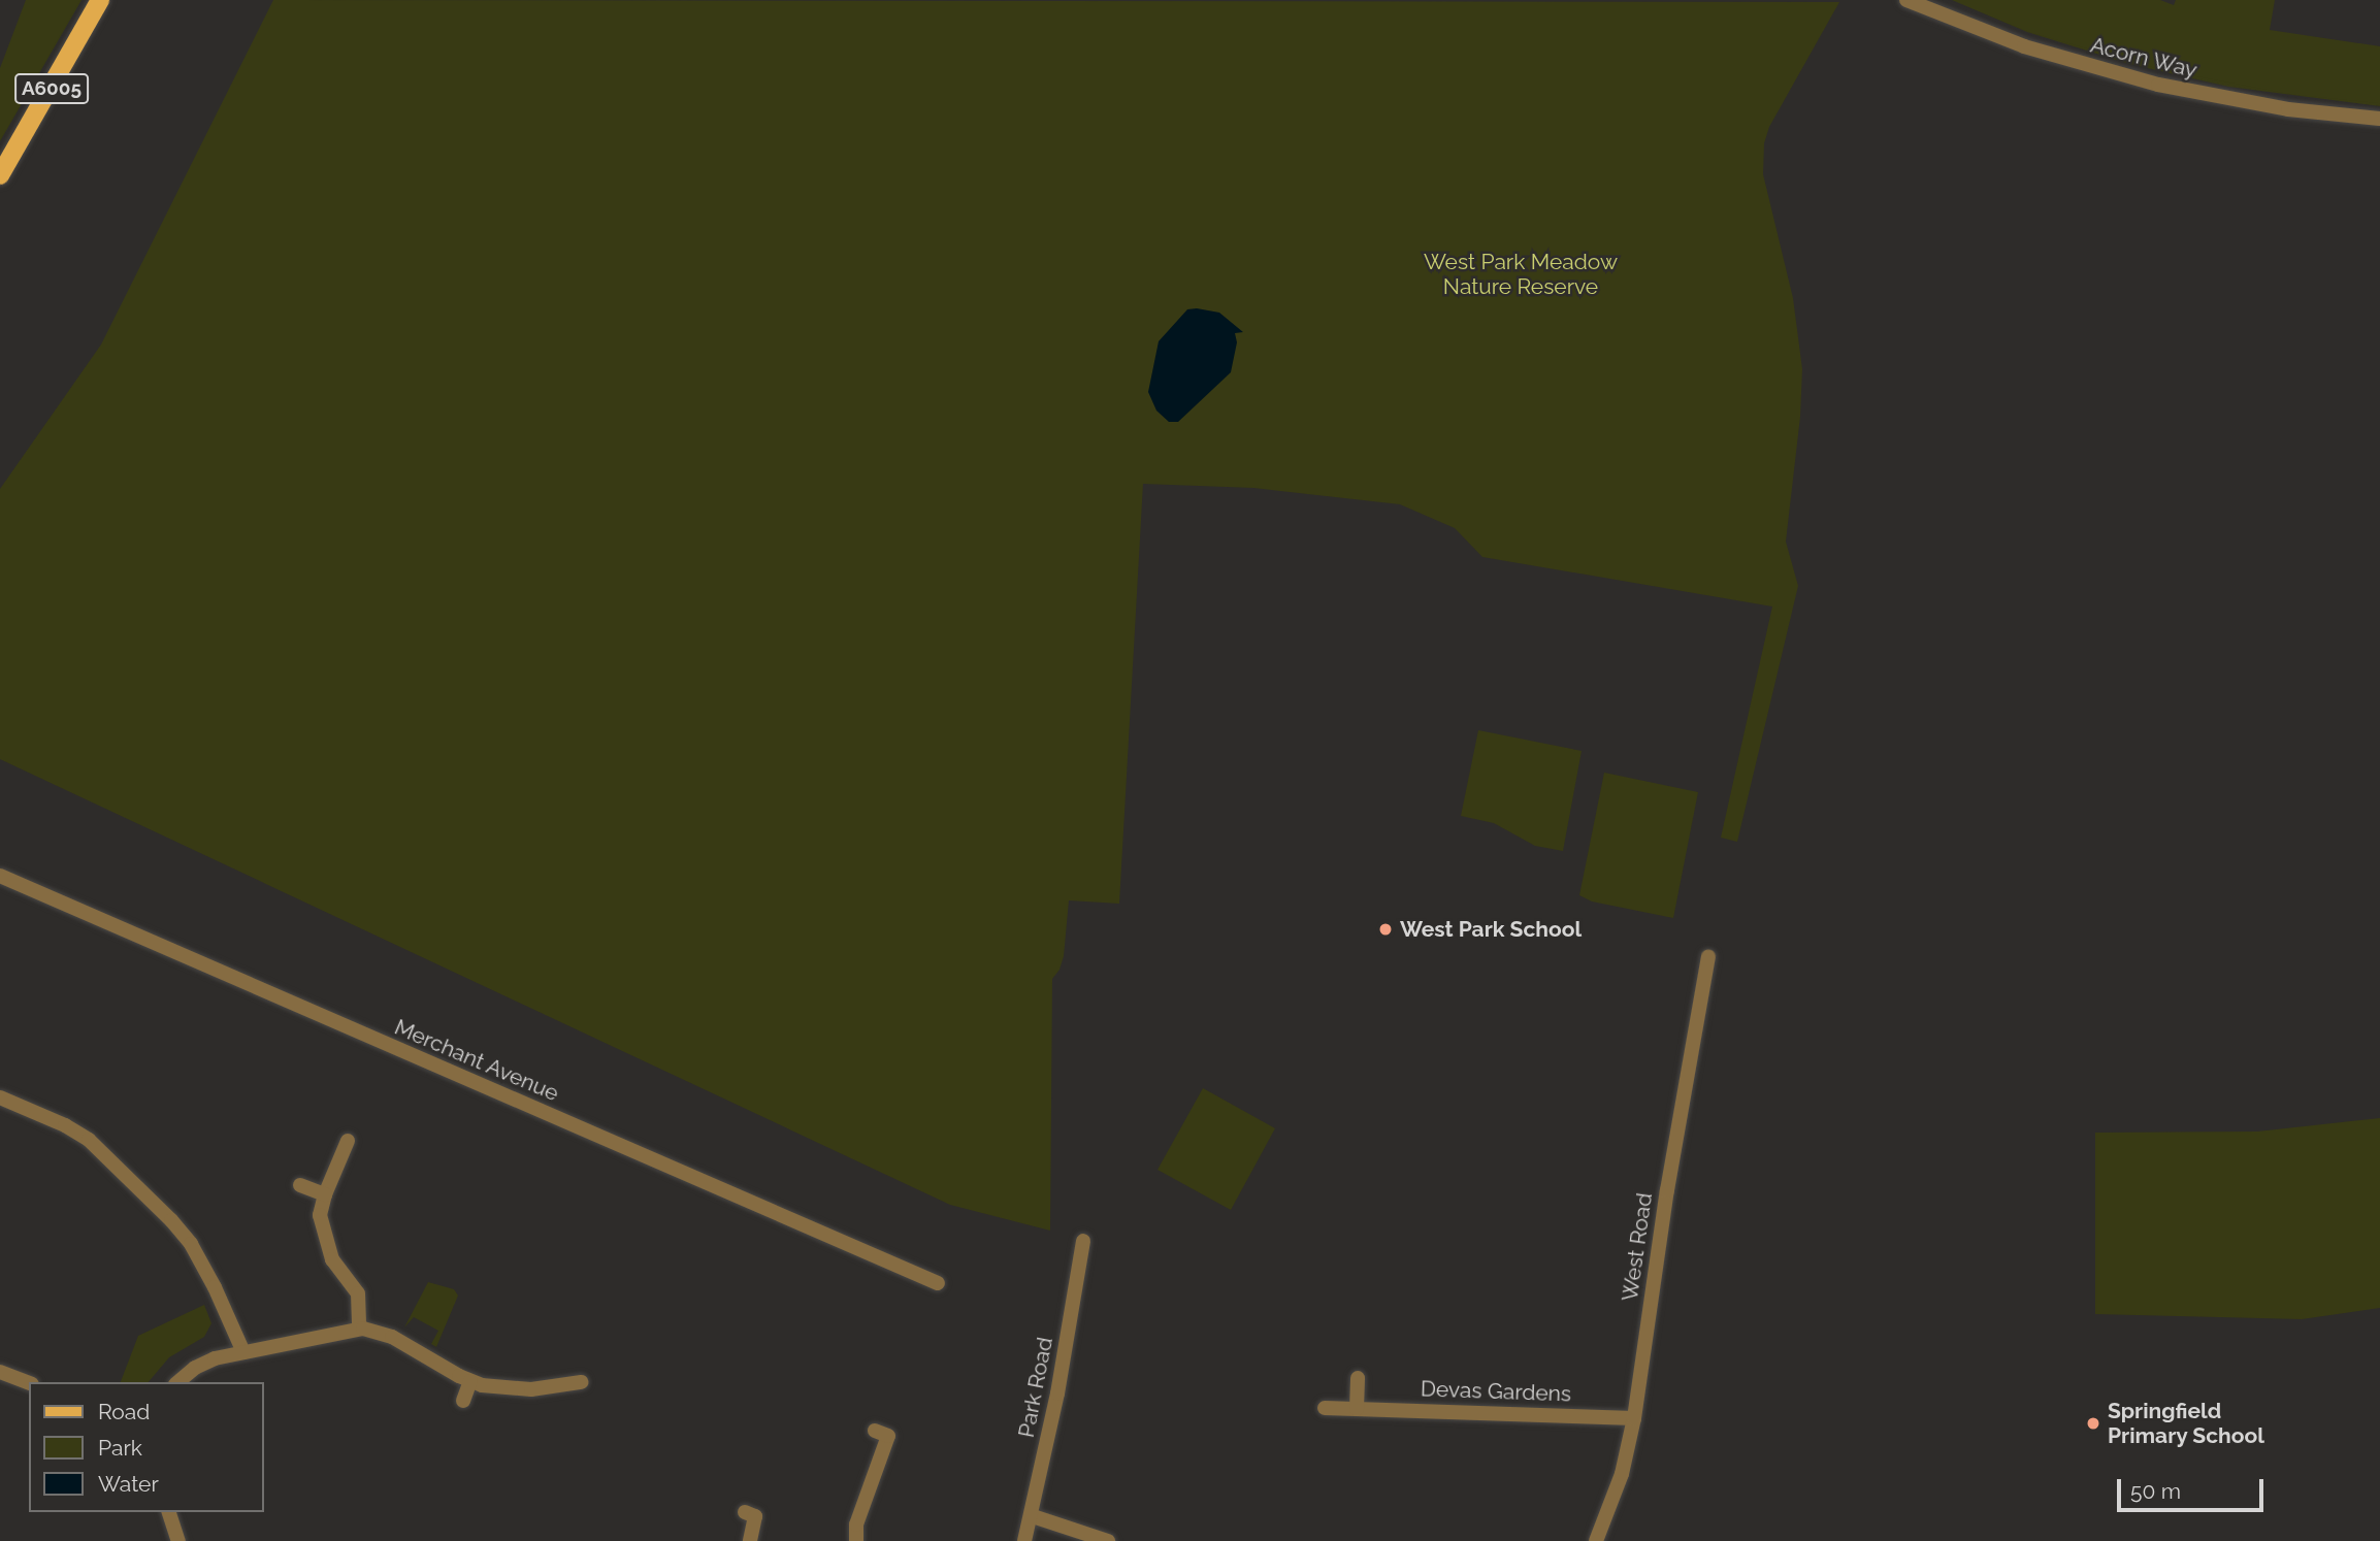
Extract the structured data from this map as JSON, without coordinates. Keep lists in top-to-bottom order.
{
  "streets": {
    "main road": ["A6005"],
    "street": [
      "Acorn Way",
      "Merchant Avenue",
      "West Road",
      "Park Road",
      "Devas Gardens"
    ]
  },
  "crossings": [
    ["West Road", "Devas Gardens"]
  ],
  "parks": ["West Park Meadow Nature Reserve"],
  "places": ["West Park School", "Springfield Primary School"],
  "legend": ["Road", "Park", "Water"],
  "scale_bar": "50 m"
}
